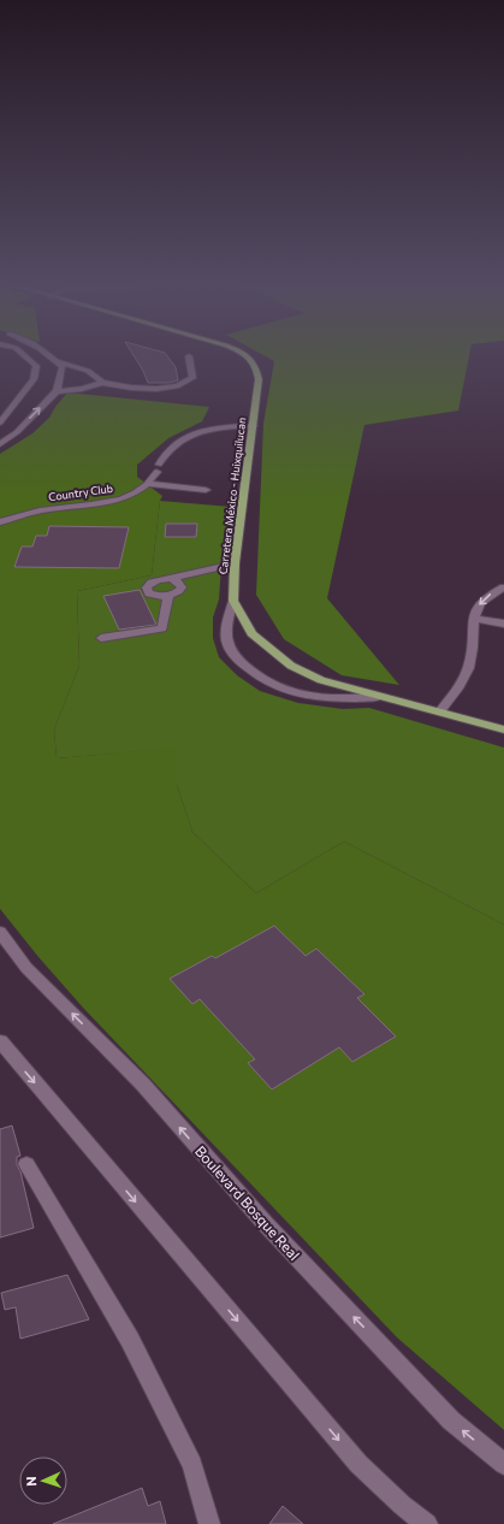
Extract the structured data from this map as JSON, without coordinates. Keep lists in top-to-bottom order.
{
  "streets": {
    "main road": ["Carretera México - Huixquilucan"],
    "street": ["Country Club", "Boulevard Bosque Real"]
  },
  "crossings": [
    ["Country Club", "Carretera México - Huixquilucan"]
  ],
  "north": "left"
}
